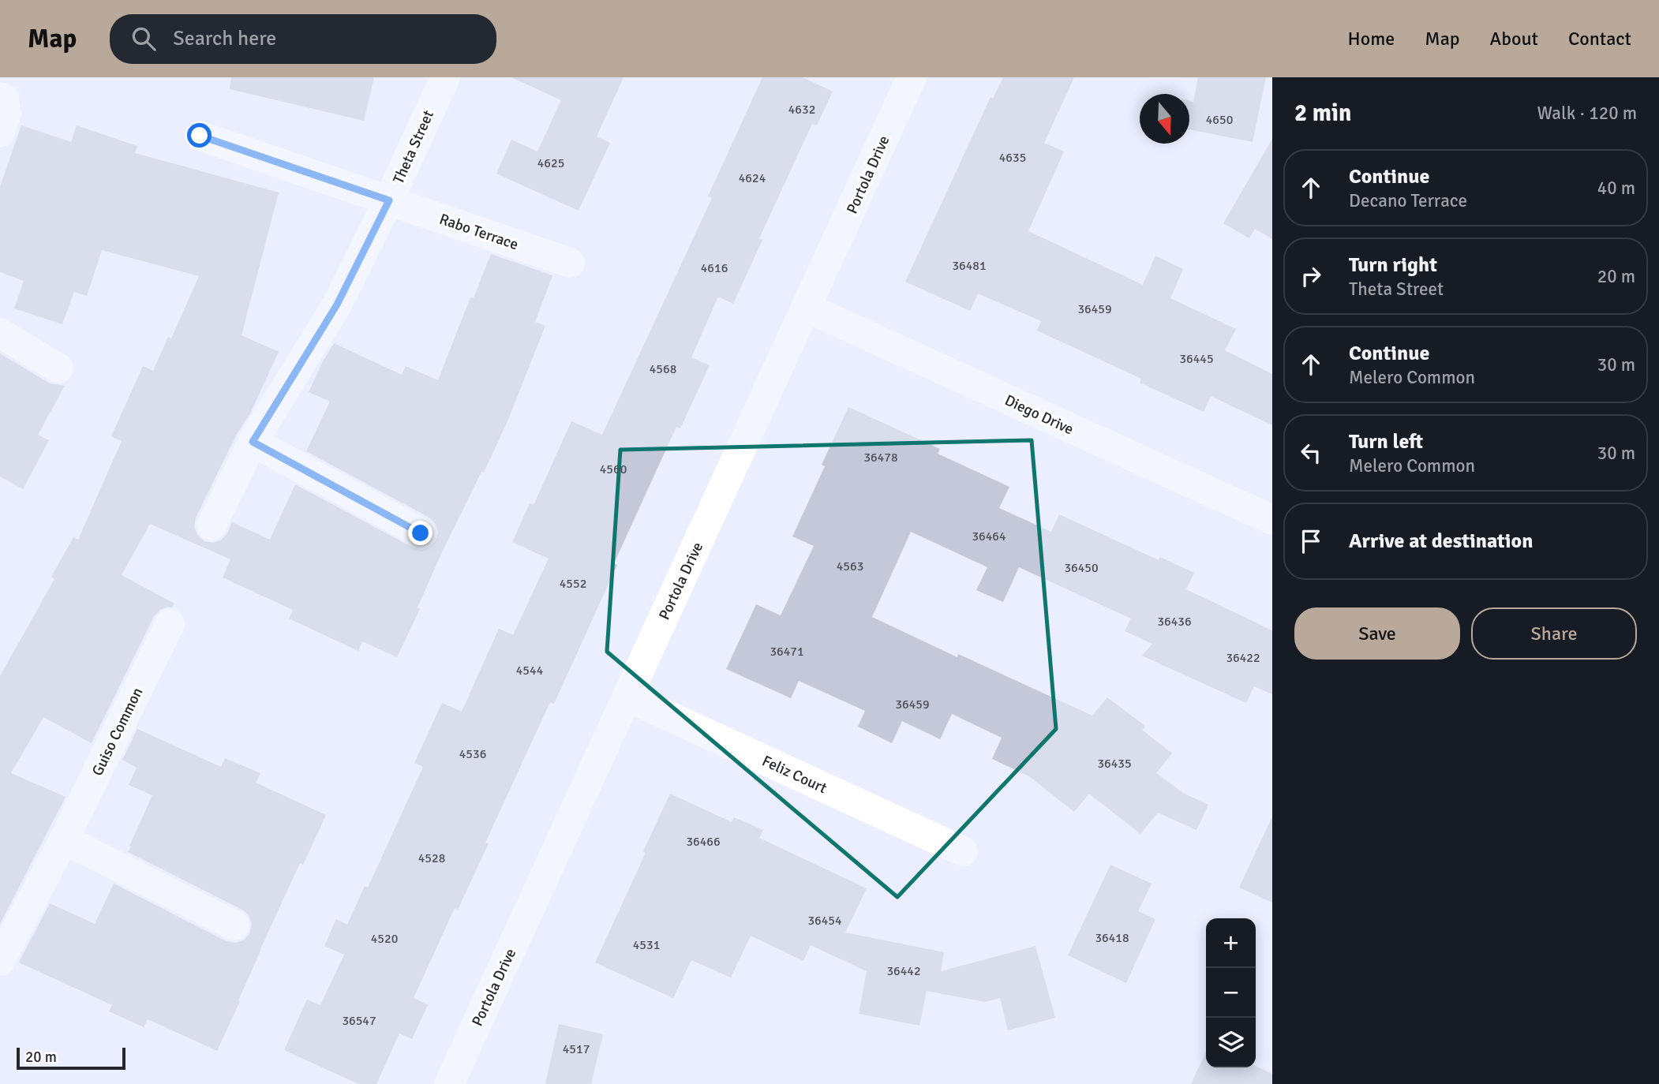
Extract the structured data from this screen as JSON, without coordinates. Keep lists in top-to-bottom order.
{
  "streets": {
    "street": [
      "Theta Street",
      "Portola Drive",
      "Rabo Terrace",
      "Diego Drive",
      "Guiso Common",
      "Feliz Court"
    ]
  },
  "crossings": [
    ["Theta Street", "Rabo Terrace"],
    ["Portola Drive", "Diego Drive"],
    ["Portola Drive", "Feliz Court"]
  ],
  "house_numbers": [
    "4632",
    "4650",
    "4635",
    "4625",
    "4624",
    "36481",
    "4616",
    "36459",
    "36445",
    "4568",
    "36478",
    "4560",
    "36464",
    "4563",
    "36450",
    "4552",
    "36436",
    "36471",
    "36422",
    "4544",
    "36459",
    "4536",
    "36435",
    "36466",
    "4528",
    "36454",
    "36418",
    "4520",
    "4531",
    "36442",
    "36547",
    "4517"
  ],
  "scale_bar": "20 m",
  "north": "bottom",
  "page": {
    "header": "Map",
    "search": "Search here",
    "nav": [
      "Home",
      "Map",
      "About",
      "Contact"
    ],
    "heading": ["2 min", "Walk · 120 m"],
    "list": [
      ["Continue", "Decano Terrace", "40 m"],
      ["Turn right", "Theta Street", "20 m"],
      ["Continue", "Melero Common", "30 m"],
      ["Turn left", "Melero Common", "30 m"],
      "Arrive at destination"
    ],
    "buttons": ["Save", "Share"],
    "map_buttons": ["+", "−"],
    "scale": "20 m"
  }
}
